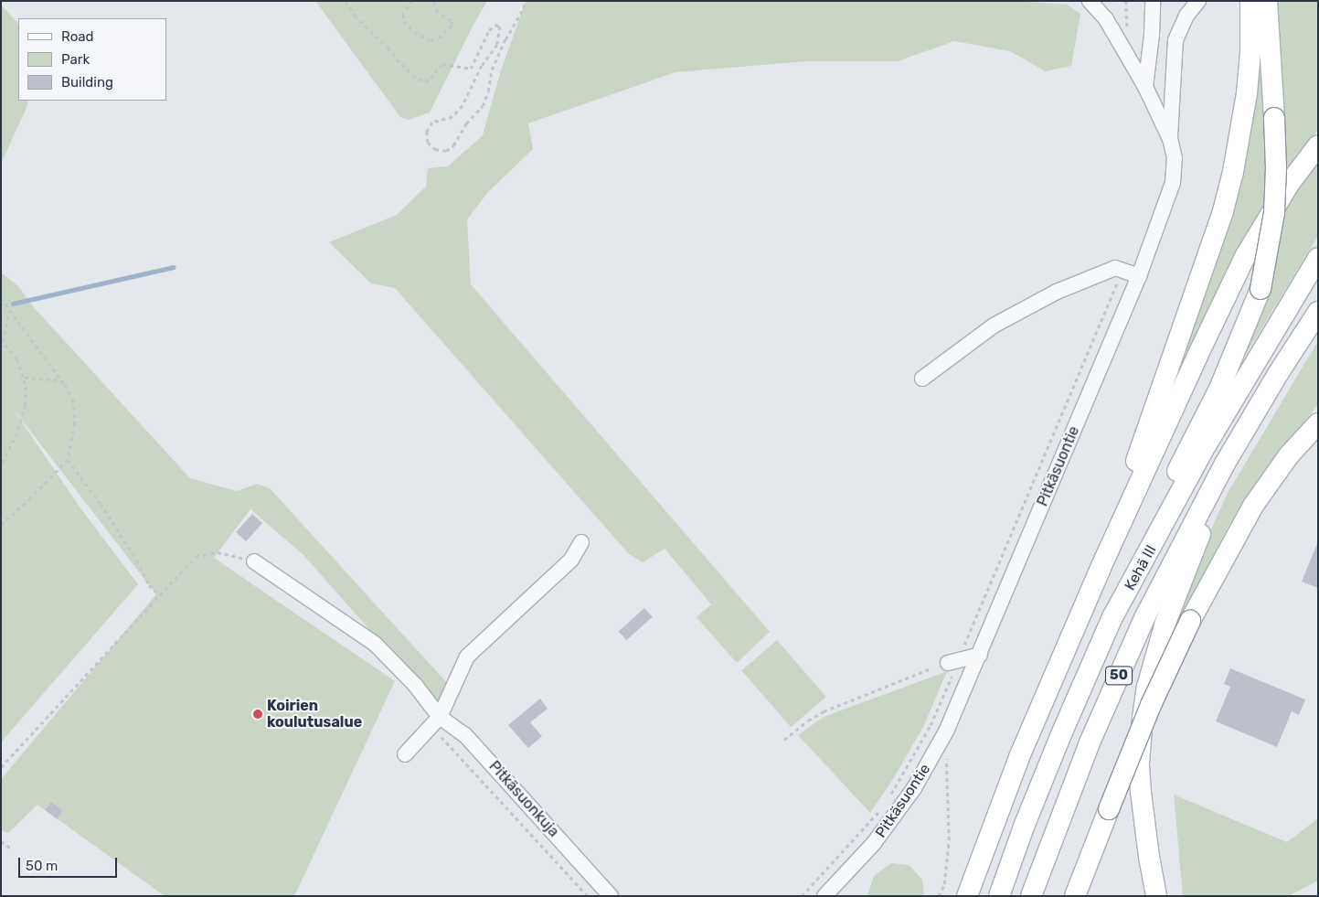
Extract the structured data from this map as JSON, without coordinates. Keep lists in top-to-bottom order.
{
  "streets": {
    "highway": ["Kehä III", "50"],
    "street": ["Pitkäsuontie", "Pitkäsuonkuja"]
  },
  "places": ["Koirien koulutusalue"],
  "legend": ["Road", "Park", "Building"],
  "scale_bar": "50 m"
}
